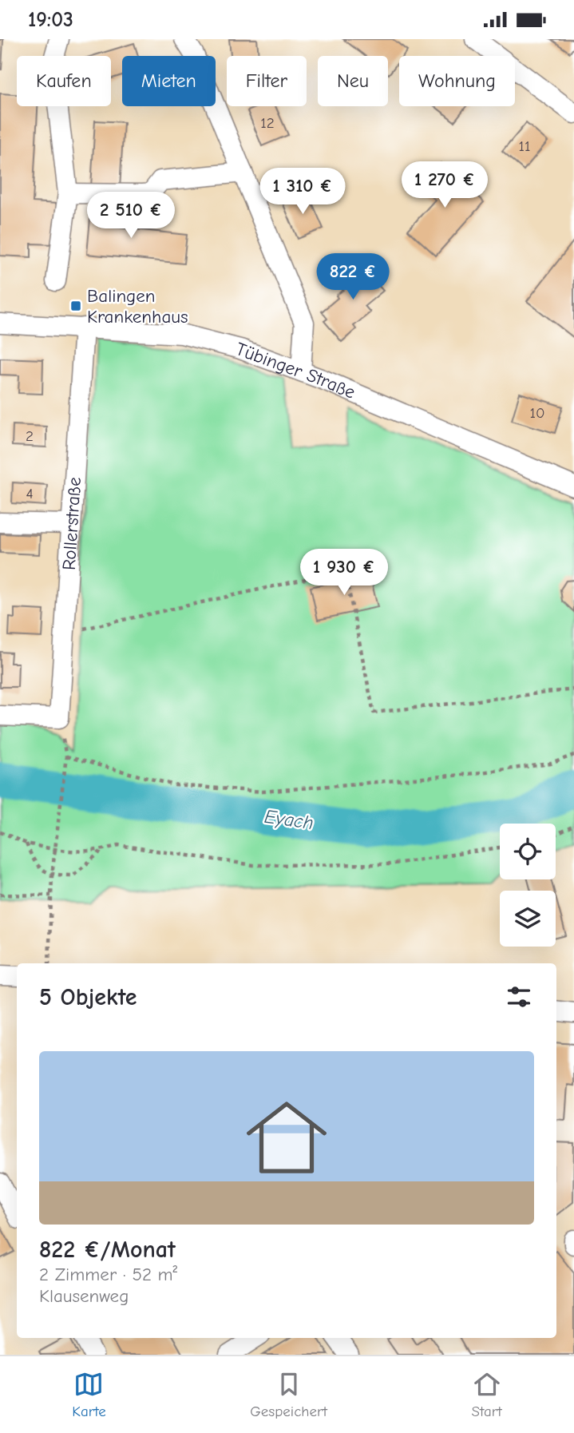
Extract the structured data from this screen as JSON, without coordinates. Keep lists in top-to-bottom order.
{
  "streets": {
    "street": ["Tübinger Straße", "Rollerstraße"]
  },
  "crossings": [
    ["Tübinger Straße", "Rollerstraße"]
  ],
  "water": ["Eyach"],
  "places": {
    "transit": ["Balingen Krankenhaus"]
  },
  "house_numbers": [
    "12",
    "11",
    "10",
    "2",
    "4"
  ],
  "page": {
    "status": "19:03",
    "chip": [
      "Kaufen",
      "Mieten",
      "Filter",
      "Neu",
      "Wohnung"
    ],
    "price": [
      "1 270 €",
      "1 310 €",
      "2 510 €",
      "822 €",
      "1 930 €"
    ],
    "heading": "5 Objekte",
    "list": [
      {
        "name": "822 €/Monat",
        "note": "2 Zimmer · 52 m² · Klausenweg"
      }
    ],
    "tabs": ["Karte", "Gespeichert", "Start"]
  }
}
